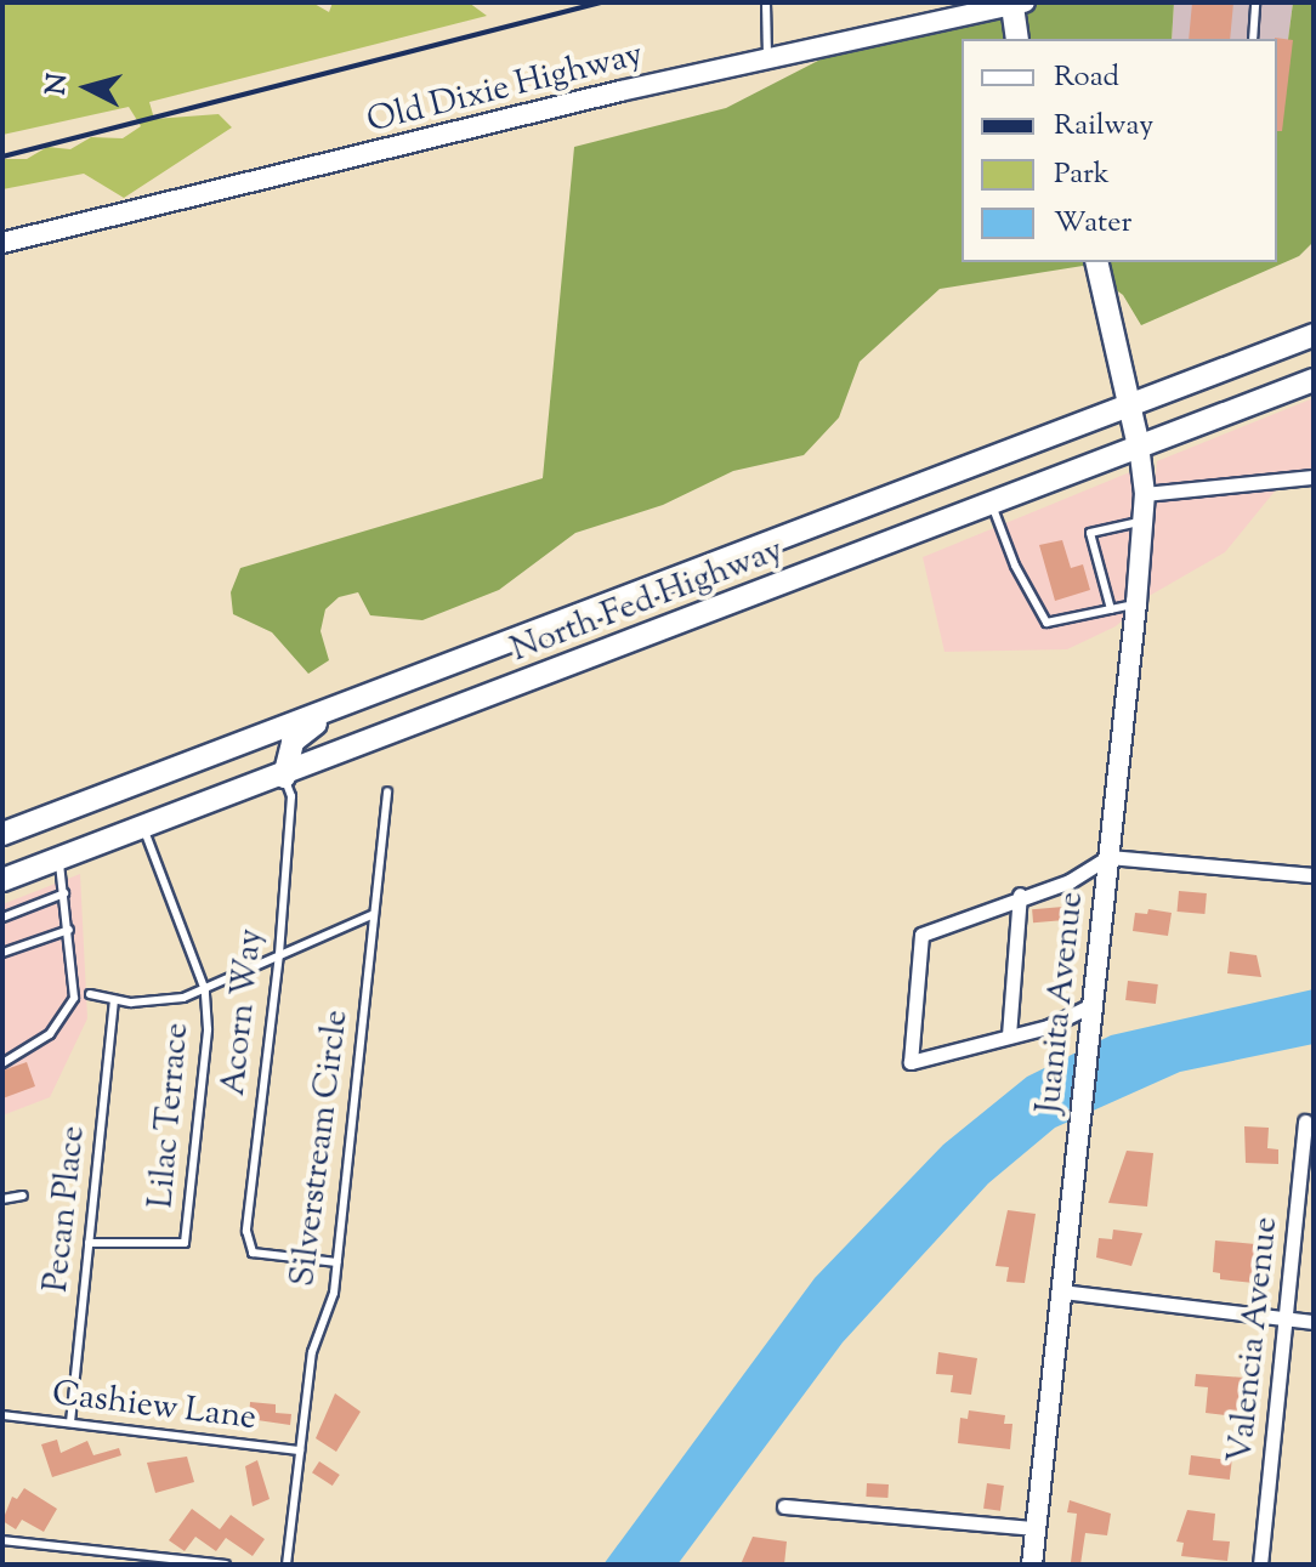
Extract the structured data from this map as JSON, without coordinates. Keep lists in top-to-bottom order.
{
  "streets": {
    "main road": ["North Fed Highway"],
    "street": ["Old Dixie Highway", "Juanita Avenue", "Valencia Avenue"],
    "lane": [
      "Acorn Way",
      "Lilac Terrace",
      "Silverstream Circle",
      "Pecan Place",
      "Cashiew Lane"
    ]
  },
  "crossings": [
    ["North Fed Highway", "Juanita Avenue"],
    ["North Fed Highway", "Acorn Way"],
    ["North Fed Highway", "Lilac Terrace"],
    ["Acorn Way", "Silverstream Circle"],
    ["Lilac Terrace", "Pecan Place"],
    ["Silverstream Circle", "Cashiew Lane"],
    ["Pecan Place", "Cashiew Lane"]
  ],
  "legend": [
    "Road",
    "Railway",
    "Park",
    "Water"
  ],
  "north": "left"
}
